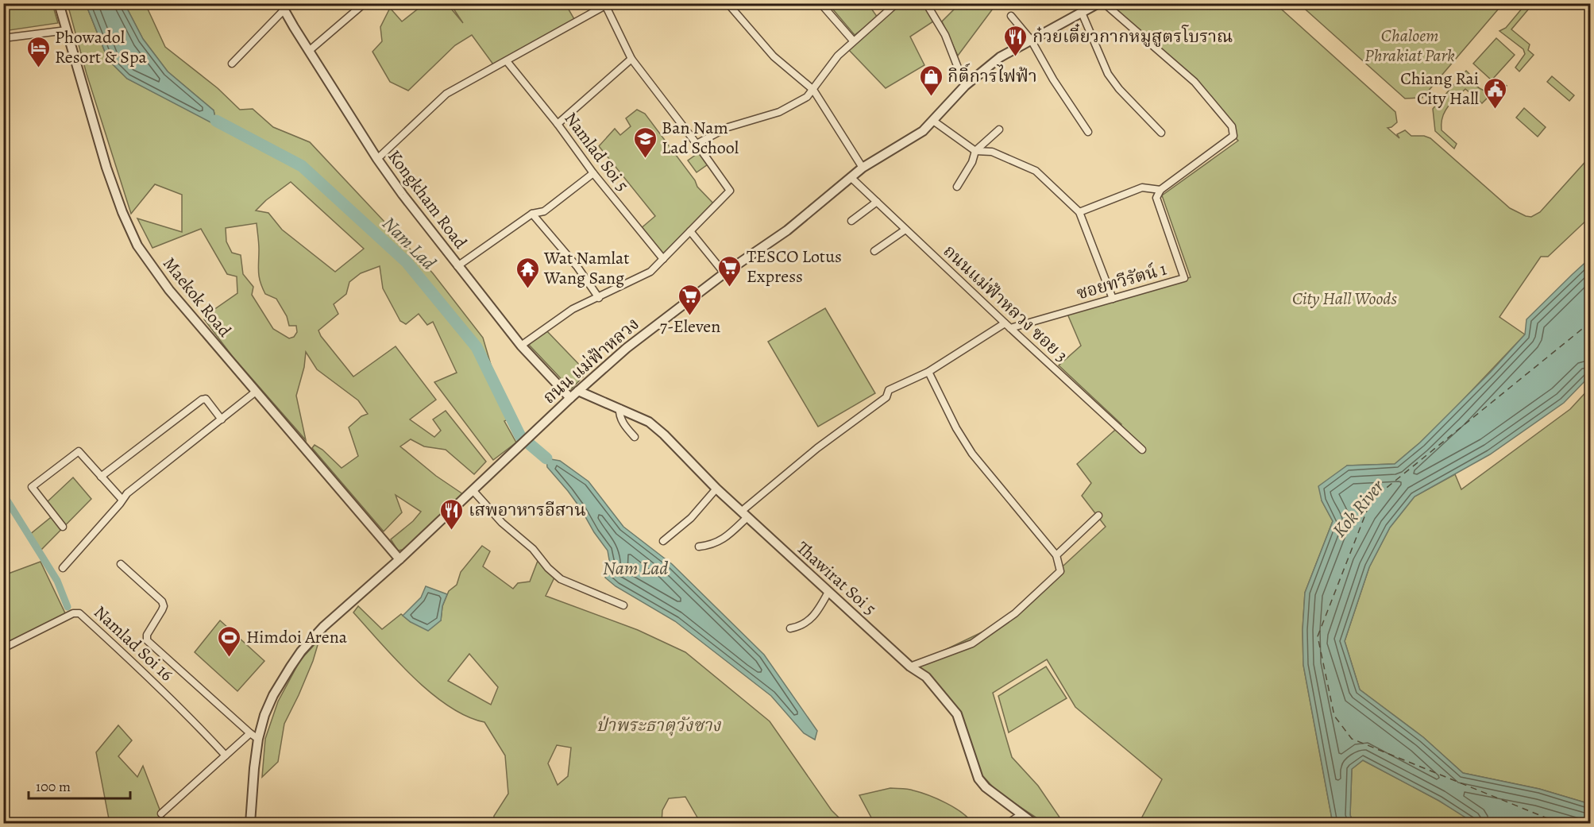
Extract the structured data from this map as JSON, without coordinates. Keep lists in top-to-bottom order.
{
  "streets": {
    "street": [
      "Namlad Soi 5",
      "Kongkham Road",
      "ซอยทวีรัตน์ 1",
      "Maekok Road",
      "ถนนแม่ฟ้าหลวง ซอย 3",
      "ถนน แม่ฟ้าหลวง",
      "Thawirat Soi 5",
      "Namlad Soi 16"
    ]
  },
  "crossings": [
    ["Kongkham Road", "ถนน แม่ฟ้าหลวง"],
    ["ซอยทวีรัตน์ 1", "ถนนแม่ฟ้าหลวง ซอย 3"],
    ["ซอยทวีรัตน์ 1", "Thawirat Soi 5"],
    ["Maekok Road", "ถนน แม่ฟ้าหลวง"],
    ["ถนนแม่ฟ้าหลวง ซอย 3", "ถนน แม่ฟ้าหลวง"],
    ["ถนน แม่ฟ้าหลวง", "Thawirat Soi 5"]
  ],
  "water": ["Nam Lad", "Kok River"],
  "parks": ["Chaloem Phrakiat Park", "City Hall Woods", "ป่าพระธาตุวังซาง"],
  "places": {
    "restaurant": ["ก๋วยเตี๋ยวกากหมูสูตรโบราณ", "เสพอาหารอีสาน"],
    "hotel": ["Phowadol Resort & Spa"],
    "shop": ["กิติ์การไฟฟ้า"],
    "public building": ["Chiang Rai City Hall"],
    "school or university": ["Ban Nam Lad School"],
    "supermarket": ["TESCO Lotus Express", "7-Eleven"],
    "temple": ["Wat Namlat Wang Sang"],
    "sports": ["Himdoi Arena"]
  },
  "scale_bar": "100 m"
}
